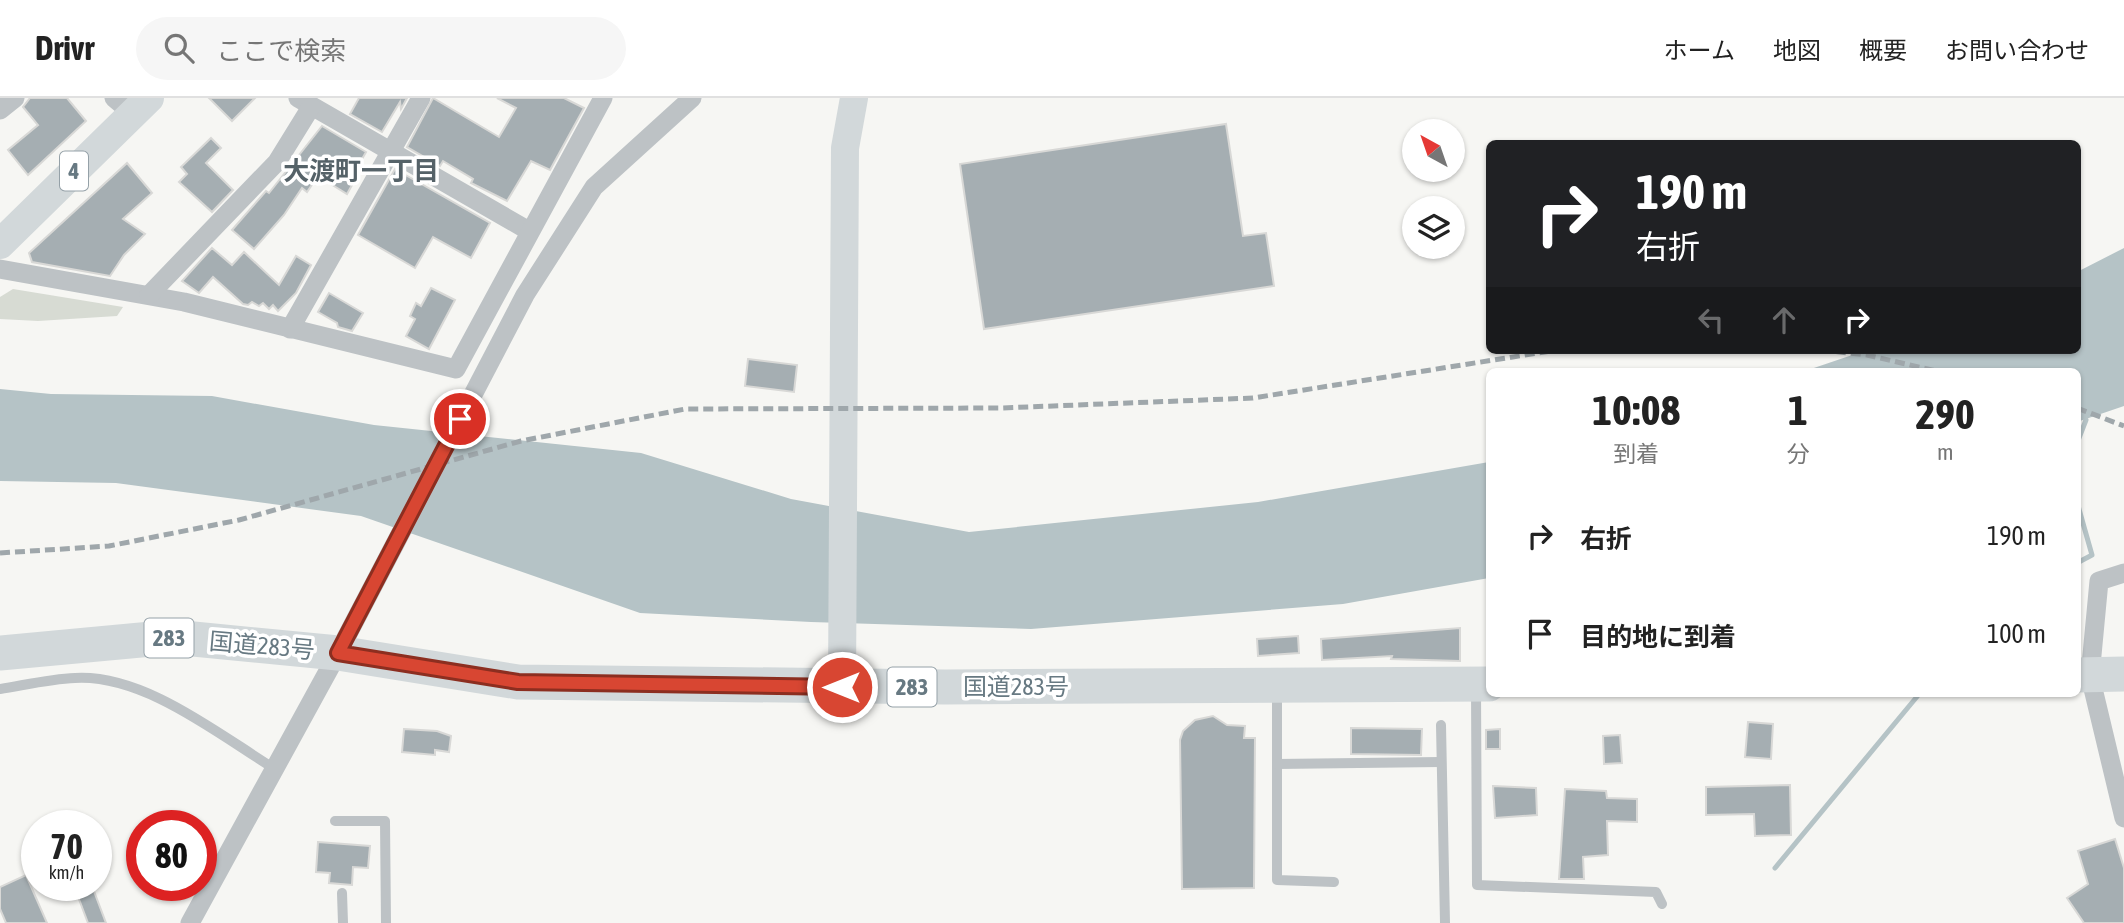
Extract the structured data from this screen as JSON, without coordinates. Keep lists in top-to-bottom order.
{
  "streets": {
    "highway": ["283", "国道283号"],
    "main road": ["4"]
  },
  "districts": ["大渡町一丁目"],
  "north": "top left",
  "page": {
    "header": "Drivr",
    "search": "ここで検索",
    "nav": [
      "ホーム",
      "地図",
      "概要",
      "お問い合わせ"
    ],
    "turn": ["190 m", "右折"],
    "eta": [
      "10:08",
      "到着",
      "1",
      "分",
      "290",
      "m"
    ],
    "list": [
      {
        "name": "右折",
        "value": "190 m"
      },
      {
        "name": "目的地に到着",
        "value": "100 m"
      }
    ],
    "speed": "70 km/h",
    "limit": "80"
  }
}
